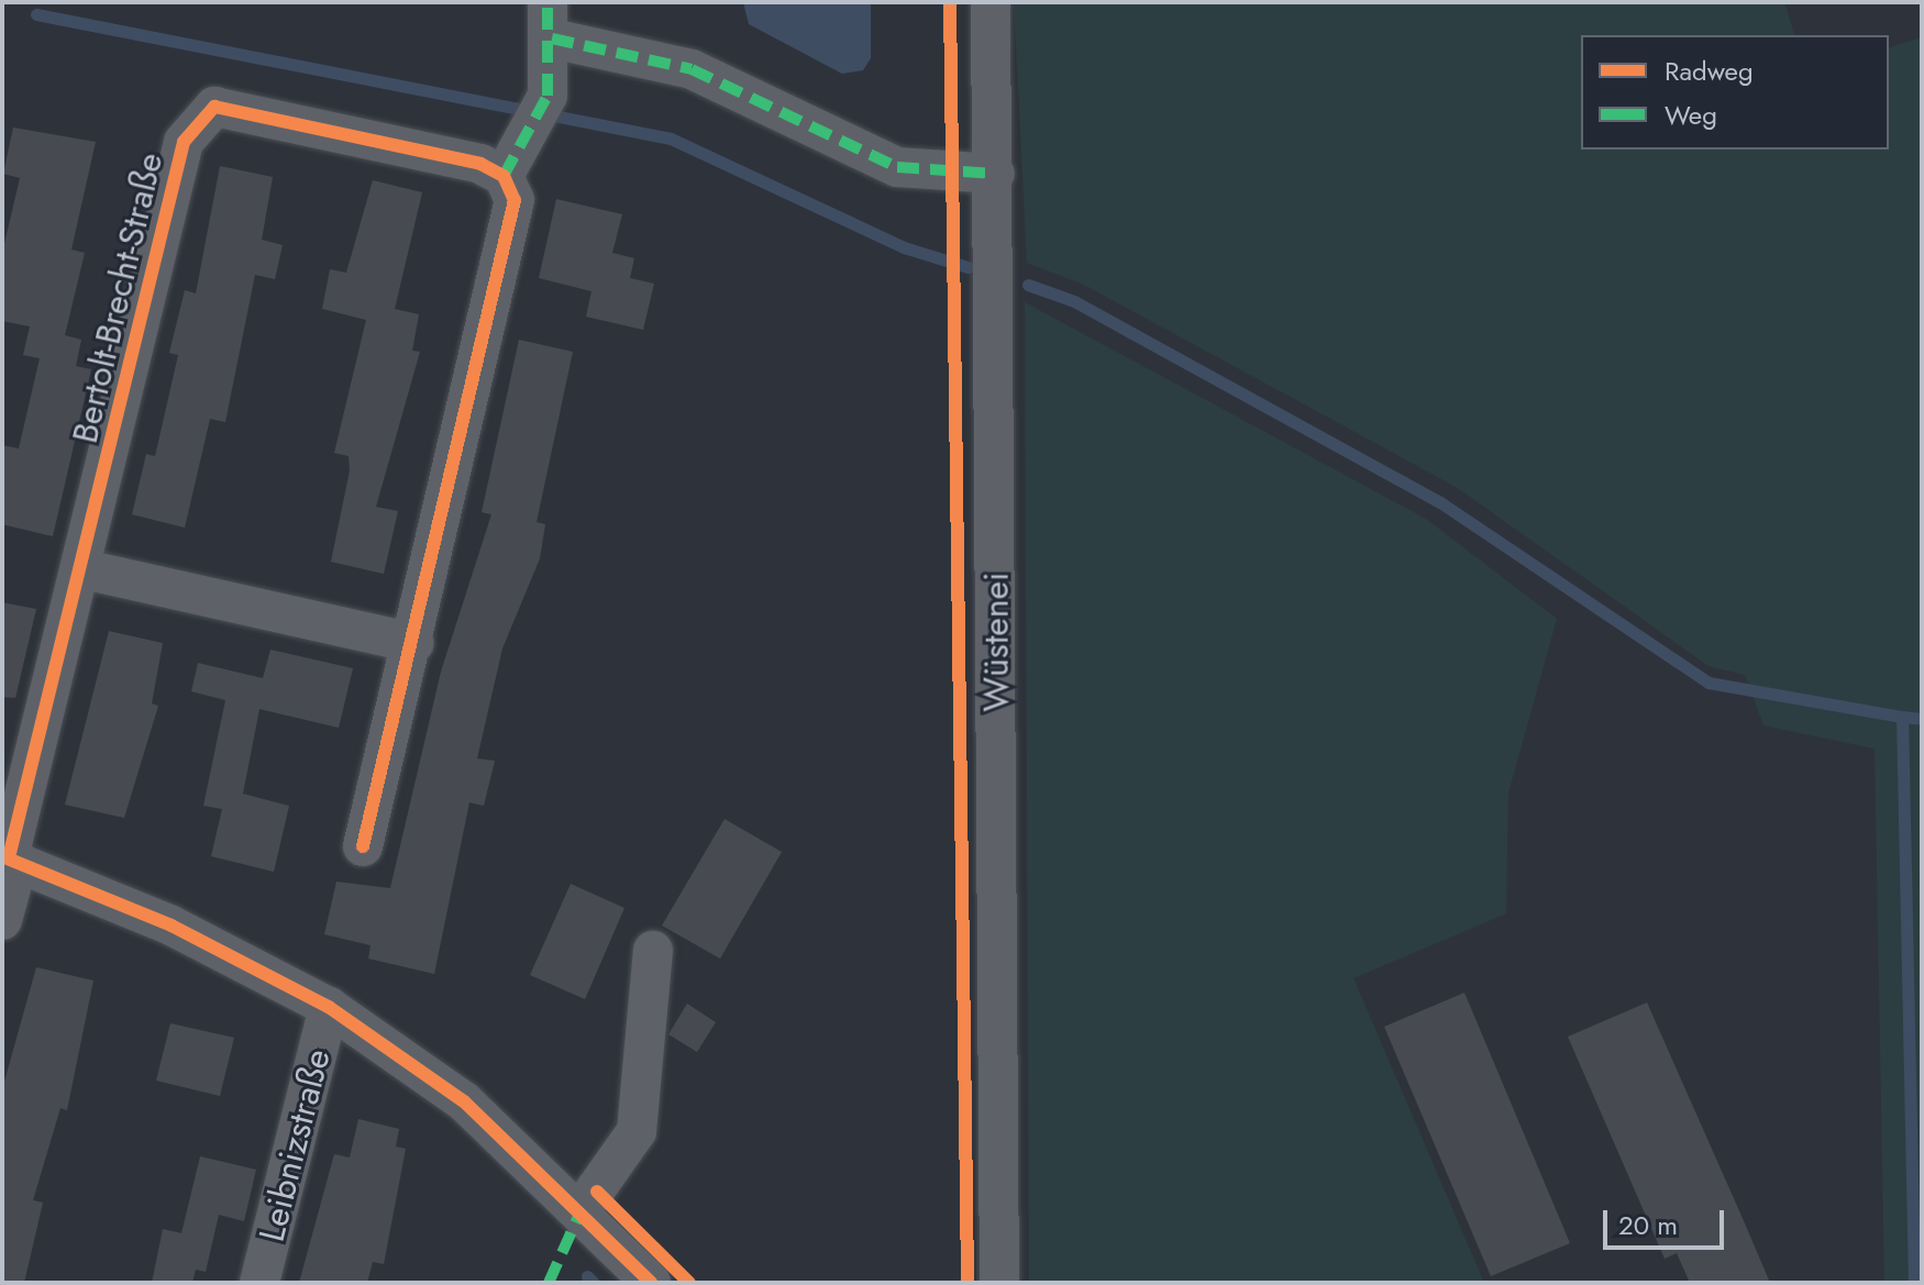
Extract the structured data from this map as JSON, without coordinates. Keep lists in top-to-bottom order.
{
  "streets": {
    "street": ["Bertolt-Brecht-Straße", "Wüstenei", "Leibnizstraße"]
  },
  "legend": ["Radweg", "Weg"],
  "scale_bar": "20 m"
}
